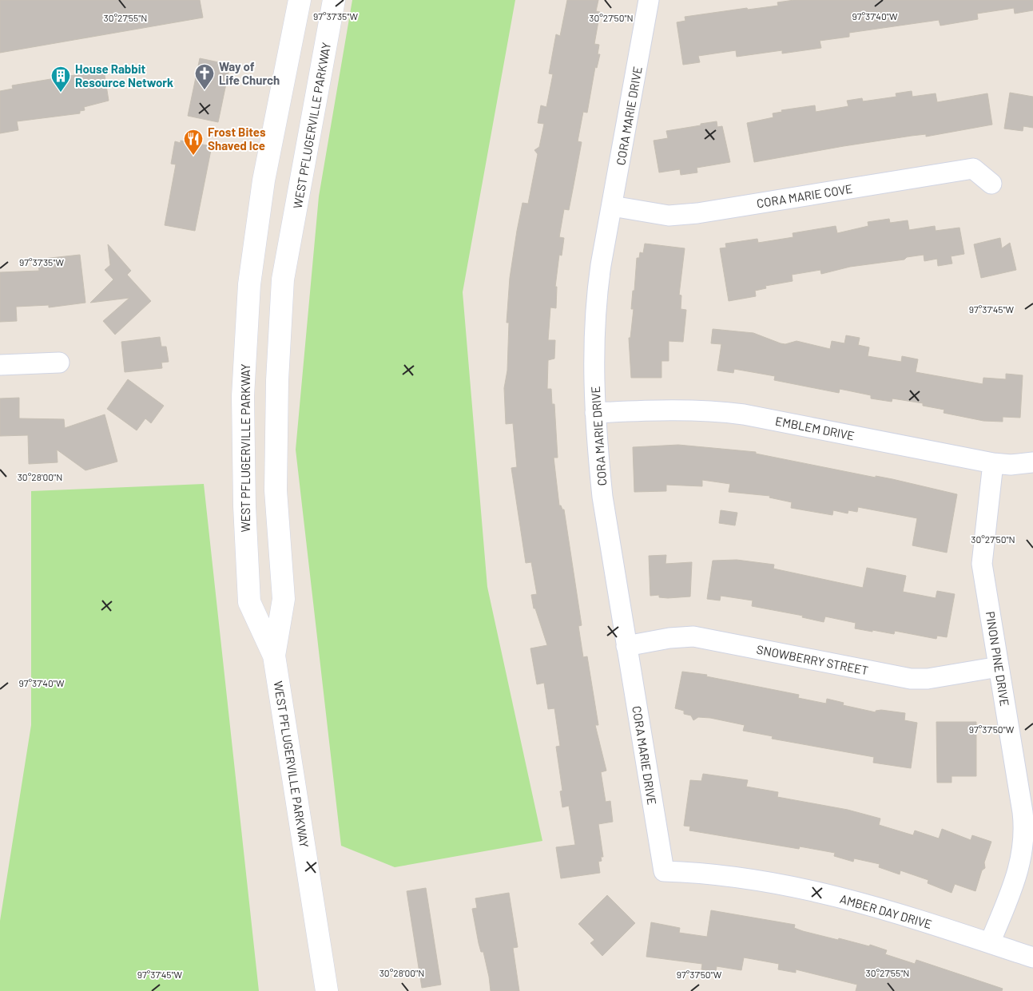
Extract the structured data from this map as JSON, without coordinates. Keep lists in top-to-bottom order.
{
  "streets": {
    "main road": ["WEST PFLUGERVILLE PARKWAY"],
    "street": [
      "CORA MARIE DRIVE",
      "CORA MARIE COVE",
      "EMBLEM DRIVE",
      "PINON PINE DRIVE",
      "SNOWBERRY STREET",
      "AMBER DAY DRIVE"
    ]
  },
  "crossings": [
    ["CORA MARIE DRIVE", "CORA MARIE COVE"],
    ["CORA MARIE DRIVE", "EMBLEM DRIVE"],
    ["CORA MARIE DRIVE", "SNOWBERRY STREET"],
    ["CORA MARIE DRIVE", "AMBER DAY DRIVE"],
    ["EMBLEM DRIVE", "PINON PINE DRIVE"],
    ["PINON PINE DRIVE", "SNOWBERRY STREET"],
    ["PINON PINE DRIVE", "AMBER DAY DRIVE"]
  ],
  "places": {
    "church": ["Way of Life Church"],
    "building": ["House Rabbit Resource Network"],
    "restaurant": ["Frost Bites Shaved Ice"]
  },
  "coordinates": [
    "97°37'35\"W",
    "97°37'40\"W",
    "30°27'55\"N",
    "30°27'50\"N",
    "97°37'45\"W",
    "30°28'00\"N",
    "97°37'50\"W"
  ]
}
